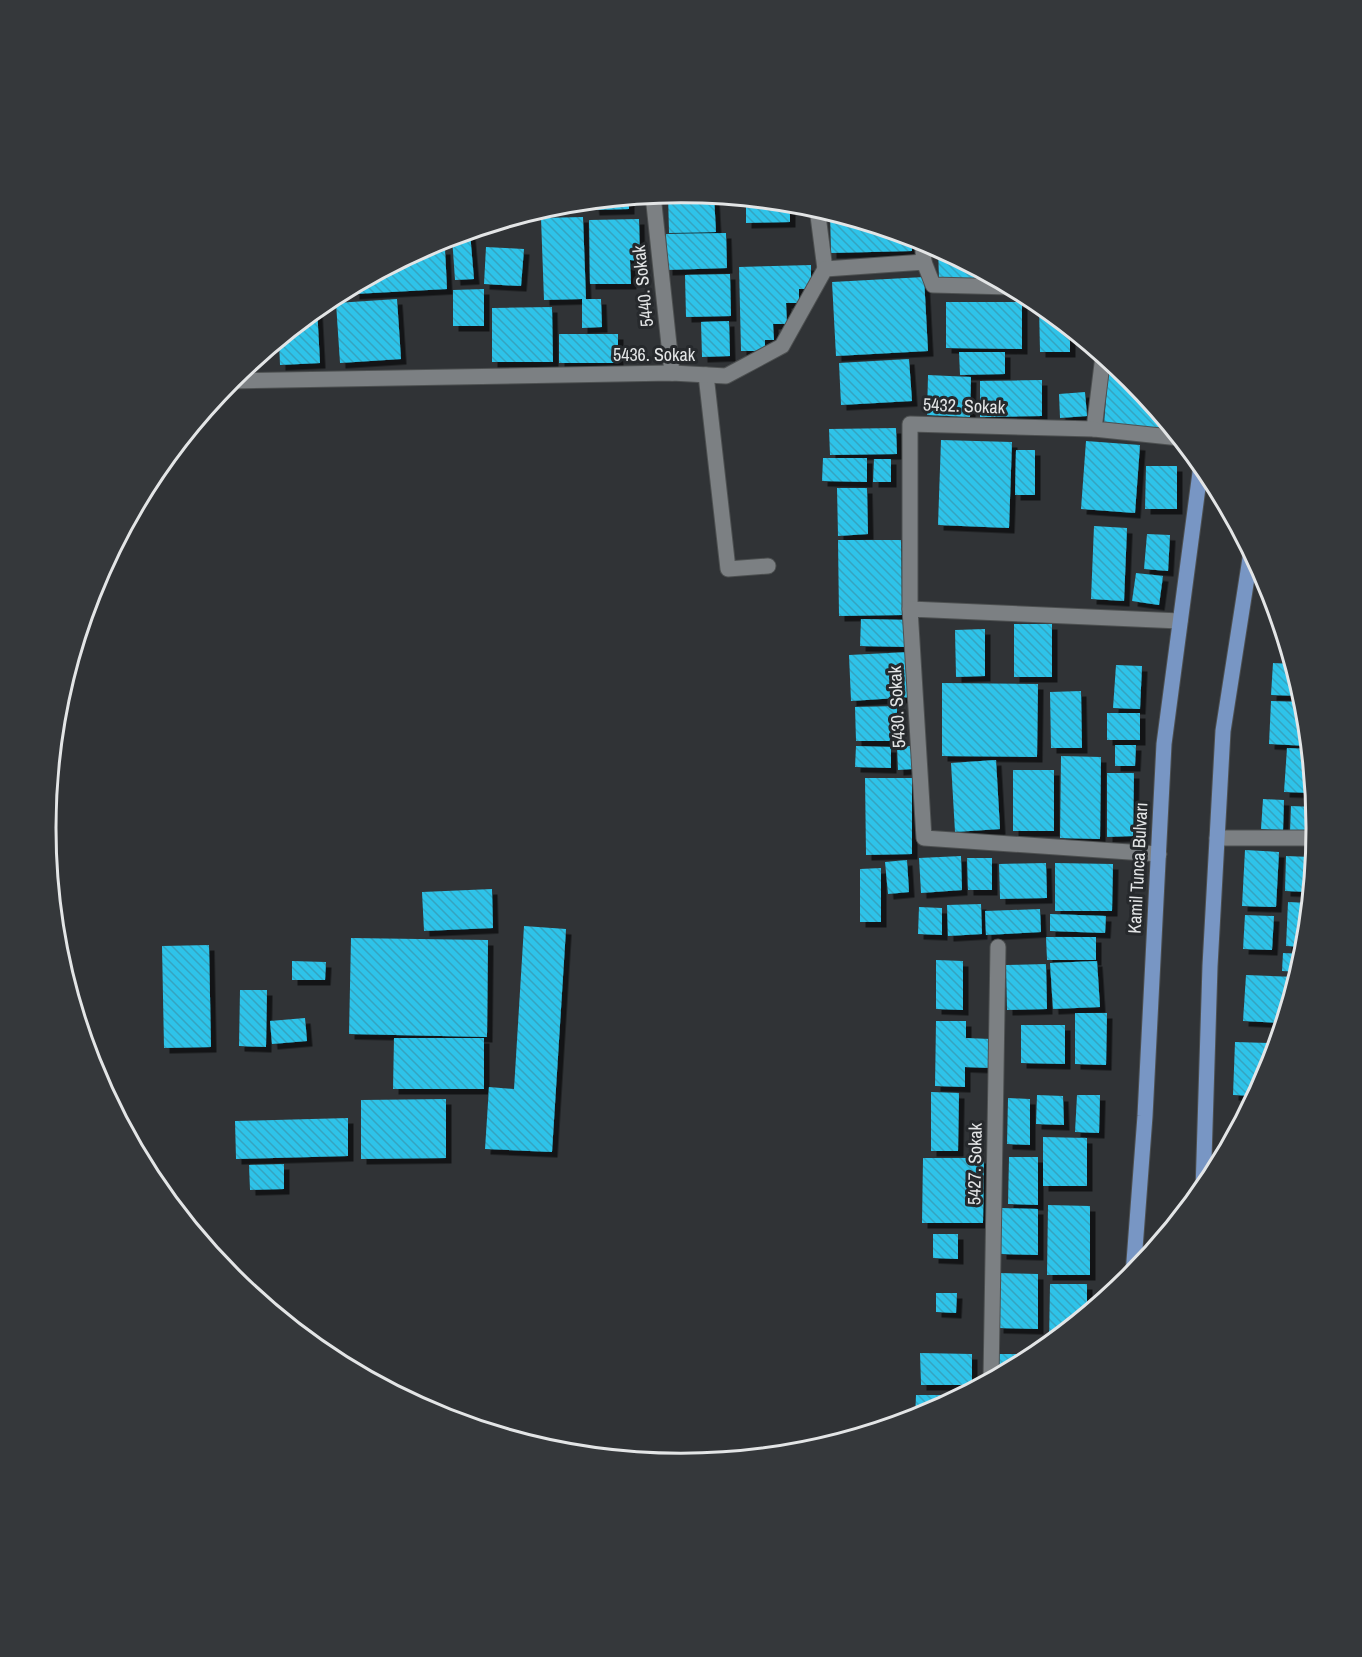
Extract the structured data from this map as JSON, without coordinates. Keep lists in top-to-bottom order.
{
  "streets": {
    "main road": ["Kamil Tunca Bulvarı"],
    "street": [
      "5440. Sokak",
      "5436. Sokak",
      "5432. Sokak",
      "5430. Sokak",
      "5427. Sokak"
    ]
  },
  "crossings": [
    ["5440. Sokak", "5436. Sokak"],
    ["5432. Sokak", "5430. Sokak"],
    ["5430. Sokak", "Kamil Tunca Bulvarı"]
  ]
}
